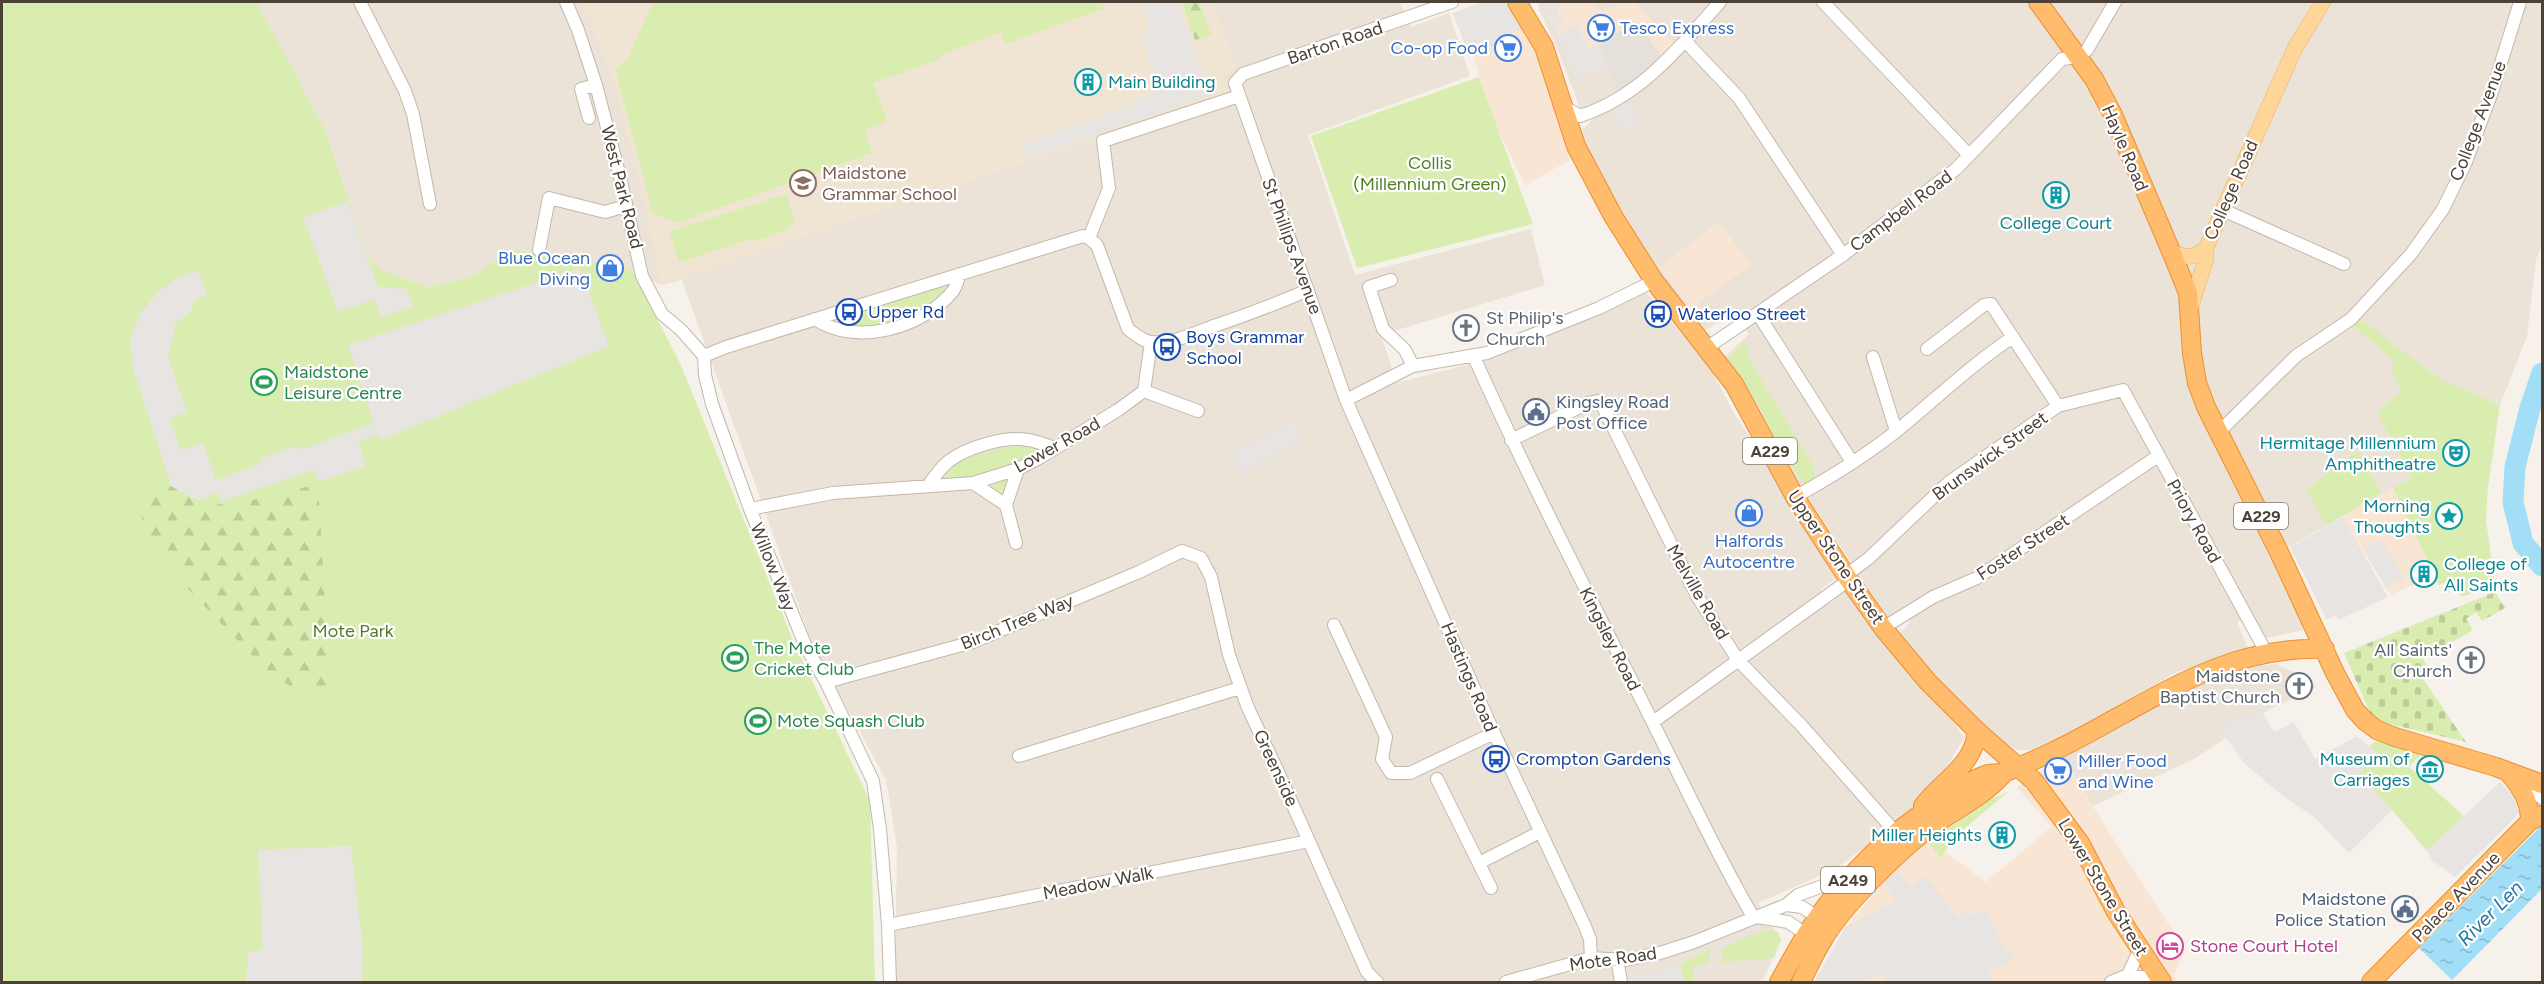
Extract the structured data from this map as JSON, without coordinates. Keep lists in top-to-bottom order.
{
  "streets": {
    "highway": [
      "Hayle Road",
      "College Road",
      "A229",
      "Upper Stone Street",
      "A249",
      "Lower Stone Street",
      "Palace Avenue",
      "Mote Road"
    ],
    "street": [
      "Barton Road",
      "College Avenue",
      "West Park Road",
      "Campbell Road",
      "St Phillips Avenue",
      "Lower Road",
      "Brunswick Street",
      "Priory Road",
      "Foster Street",
      "Willow Way",
      "Melville Road",
      "Birch Tree Way",
      "Kingsley Road",
      "Hastings Road",
      "Greenside",
      "Meadow Walk"
    ]
  },
  "crossings": [
    ["Barton Road", "St Phillips Avenue"],
    ["College Avenue", "College Road"],
    ["Hayle Road", "College Road"],
    ["Hayle Road", "Campbell Road"],
    ["West Park Road", "Willow Way"],
    ["College Road", "A229"],
    ["College Road", "A249"],
    ["Campbell Road", "Upper Stone Street"],
    ["St Phillips Avenue", "Hastings Road"],
    ["Lower Road", "Willow Way"],
    ["A229", "Upper Stone Street"],
    ["A229", "A249"],
    ["Brunswick Street", "Priory Road"],
    ["Brunswick Street", "Upper Stone Street"],
    ["Brunswick Street", "Melville Road"],
    ["Brunswick Street", "Kingsley Road"],
    ["Priory Road", "Foster Street"],
    ["Priory Road", "A249"],
    ["Foster Street", "Upper Stone Street"],
    ["Upper Stone Street", "A249"],
    ["Upper Stone Street", "Lower Stone Street"],
    ["Upper Stone Street", "Mote Road"],
    ["Willow Way", "Birch Tree Way"],
    ["Willow Way", "Meadow Walk"],
    ["Melville Road", "Kingsley Road"],
    ["Melville Road", "Mote Road"],
    ["Birch Tree Way", "Greenside"],
    ["Kingsley Road", "Mote Road"],
    ["Hastings Road", "Mote Road"],
    ["Greenside", "Meadow Walk"],
    ["A249", "Lower Stone Street"],
    ["A249", "Mote Road"],
    ["Lower Stone Street", "Mote Road"]
  ],
  "water": ["River Len"],
  "parks": ["Collis (Millennium Green)", "Mote Park"],
  "places": {
    "supermarket": ["Tesco Express", "Co-op Food", "Miller Food and Wine"],
    "building": [
      "Main Building",
      "College Court",
      "College of All Saints",
      "Miller Heights"
    ],
    "school or university": ["Maidstone Grammar School"],
    "shop": ["Blue Ocean Diving", "Halfords Autocentre"],
    "bus stop": [
      "Upper Rd",
      "Waterloo Street",
      "Boys Grammar School",
      "Crompton Gardens"
    ],
    "church": ["St Philip's Church", "All Saints' Church", "Maidstone Baptist Church"],
    "sports": ["Maidstone Leisure Centre", "The Mote Cricket Club", "Mote Squash Club"],
    "public building": ["Kingsley Road Post Office", "Maidstone Police Station"],
    "theatre": ["Hermitage Millennium Amphitheatre"],
    "place": ["Morning Thoughts"],
    "museum": ["Museum of Carriages"],
    "hotel": ["Stone Court Hotel"]
  }
}
